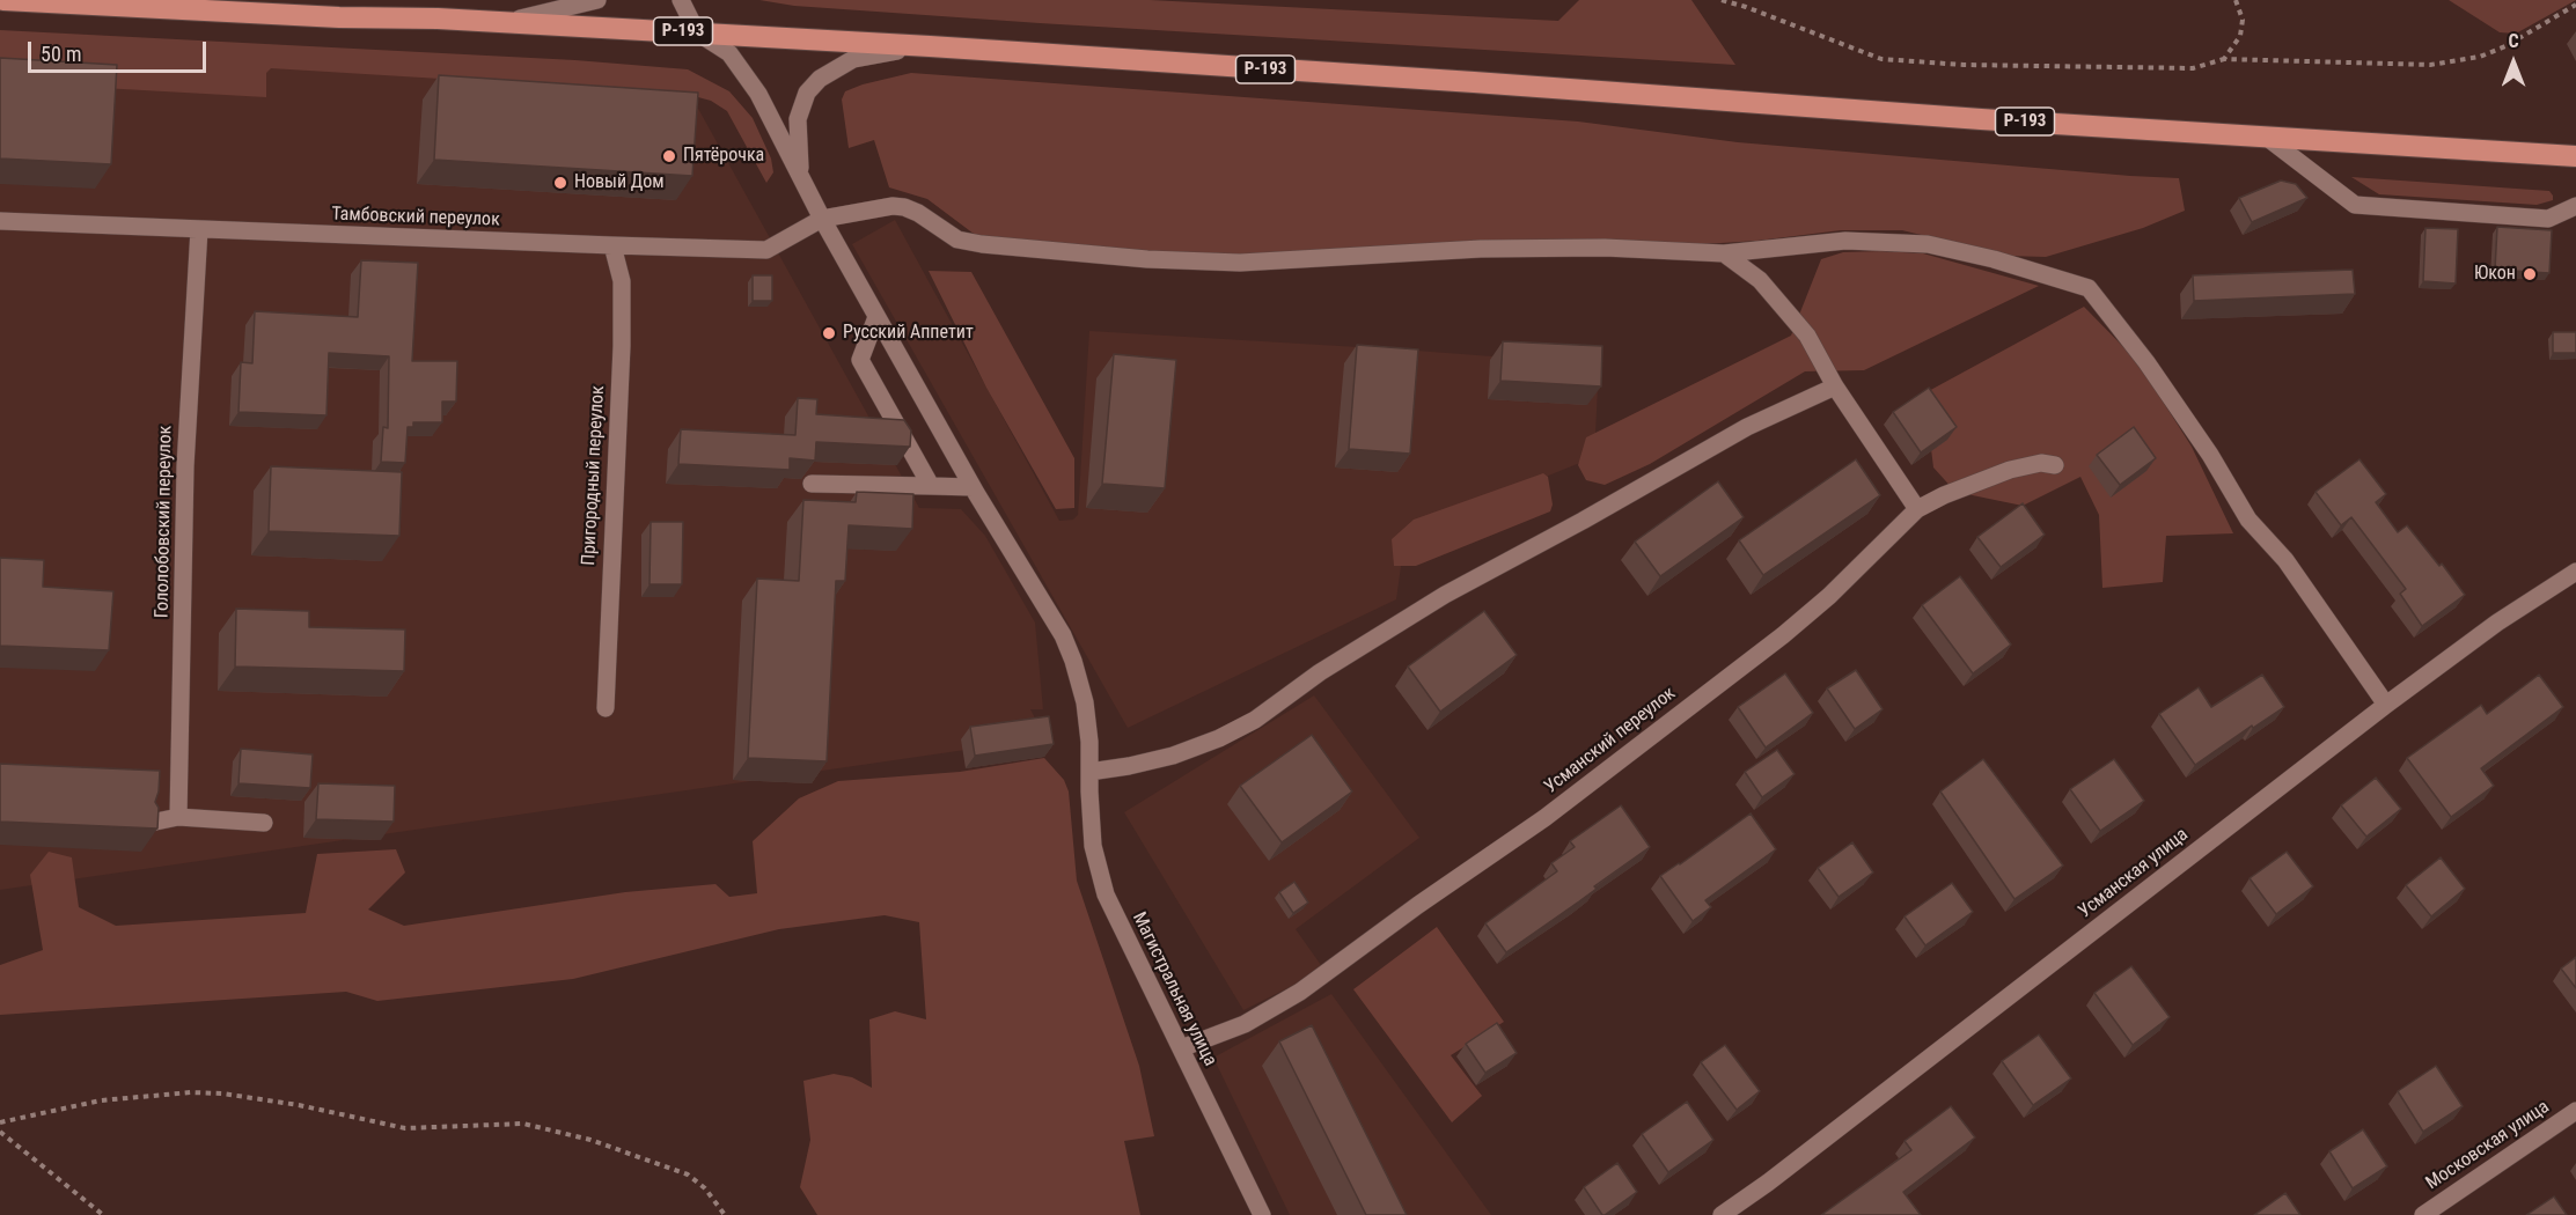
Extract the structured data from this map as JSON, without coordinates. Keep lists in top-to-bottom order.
{
  "streets": {
    "highway": ["Р-193"],
    "street": [
      "Тамбовский переулок",
      "Пригородный переулок",
      "Гололобовский переулок",
      "Усманский переулок",
      "Усманская улица",
      "Магистральная улица",
      "Московская улица"
    ]
  },
  "crossings": [
    ["Р-193", "Магистральная улица"],
    ["Тамбовский переулок", "Пригородный переулок"],
    ["Тамбовский переулок", "Гололобовский переулок"],
    ["Тамбовский переулок", "Усманская улица"],
    ["Тамбовский переулок", "Магистральная улица"],
    ["Усманский переулок", "Магистральная улица"]
  ],
  "places": [
    "Пятёрочка",
    "Новый Дом",
    "Юкон",
    "Русский Аппетит"
  ],
  "scale_bar": "50 m",
  "north": "top"
}
